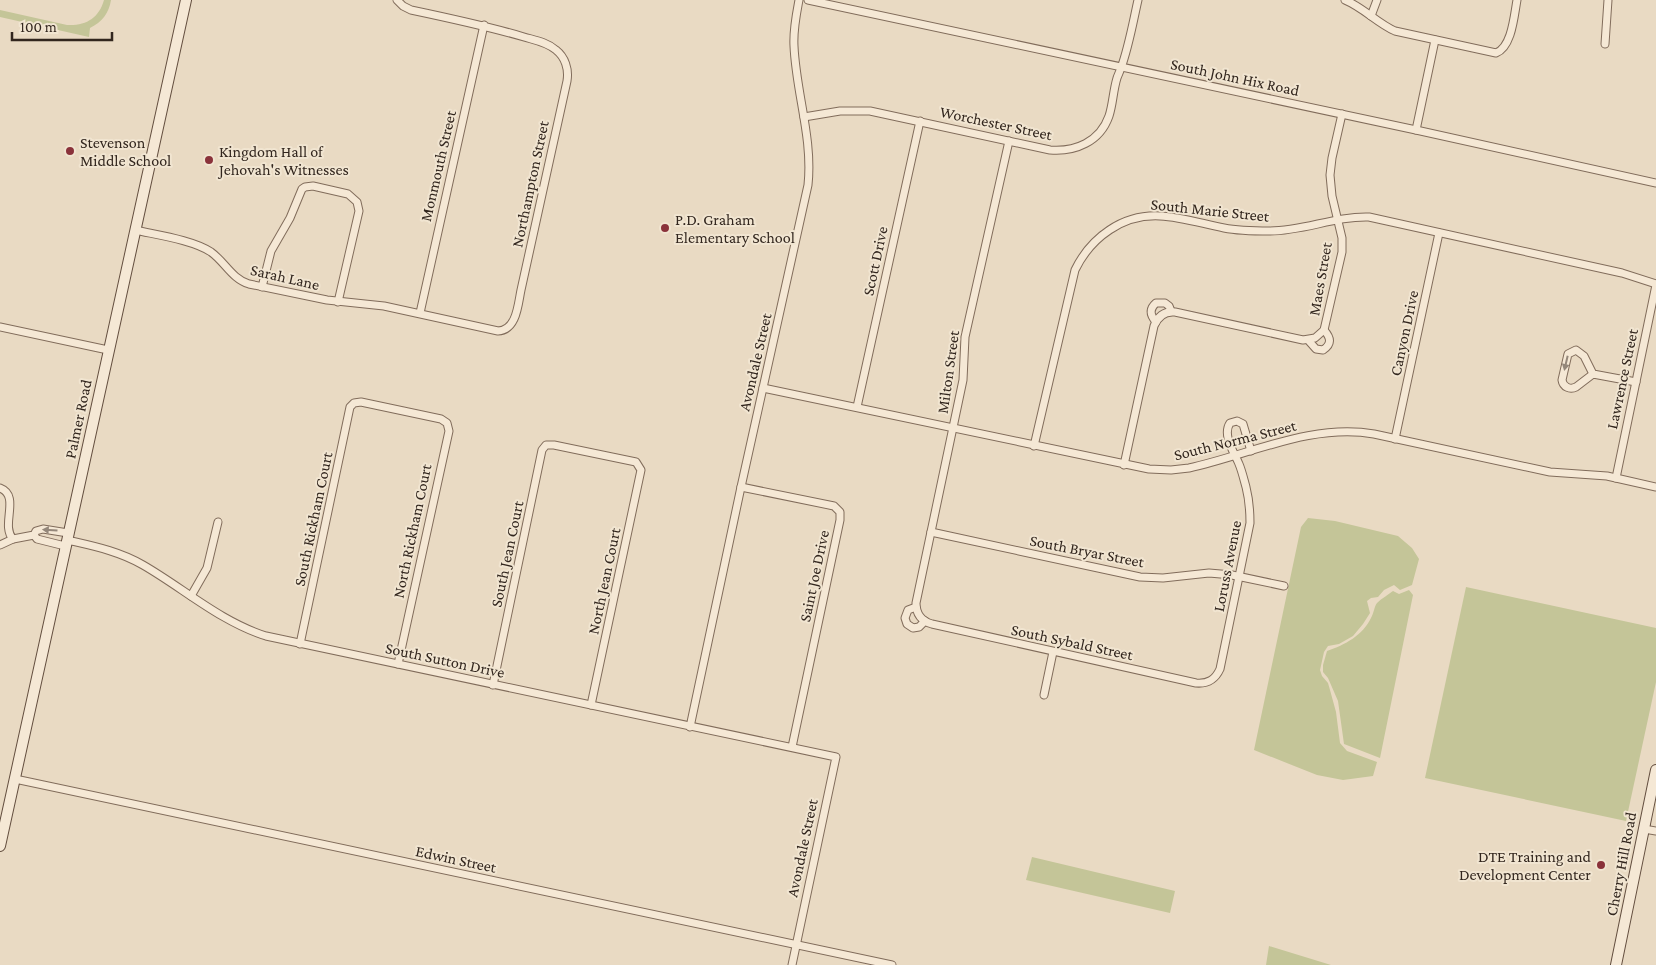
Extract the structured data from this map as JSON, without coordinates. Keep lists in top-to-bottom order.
{
  "streets": {
    "street": [
      "South John Hix Road",
      "Worchester Street",
      "Monmouth Street",
      "Northampton Street",
      "South Marie Street",
      "Scott Drive",
      "Sarah Lane",
      "Maes Street",
      "Canyon Drive",
      "Avondale Street",
      "Milton Street",
      "Lawrence Street",
      "Palmer Road",
      "South Norma Street",
      "South Rickham Court",
      "North Rickham Court",
      "South Bryar Street",
      "South Jean Court",
      "Loruss Avenue",
      "Saint Joe Drive",
      "North Jean Court",
      "South Sybald Street",
      "South Sutton Drive",
      "Edwin Street",
      "Cherry Hill Road"
    ]
  },
  "crossings": [
    ["South John Hix Road", "Worchester Street"],
    ["South John Hix Road", "Maes Street"],
    ["Worchester Street", "Scott Drive"],
    ["Worchester Street", "Avondale Street"],
    ["Worchester Street", "Milton Street"],
    ["Monmouth Street", "Northampton Street"],
    ["Monmouth Street", "Sarah Lane"],
    ["Northampton Street", "Sarah Lane"],
    ["South Marie Street", "Maes Street"],
    ["South Marie Street", "Canyon Drive"],
    ["South Marie Street", "Lawrence Street"],
    ["South Marie Street", "South Norma Street"],
    ["Scott Drive", "South Norma Street"],
    ["Sarah Lane", "Palmer Road"],
    ["Maes Street", "South Norma Street"],
    ["Canyon Drive", "South Norma Street"],
    ["Avondale Street", "South Norma Street"],
    ["Avondale Street", "Saint Joe Drive"],
    ["Avondale Street", "South Sutton Drive"],
    ["Avondale Street", "Edwin Street"],
    ["Milton Street", "South Norma Street"],
    ["Milton Street", "South Bryar Street"],
    ["Milton Street", "South Sybald Street"],
    ["Lawrence Street", "South Norma Street"],
    ["Palmer Road", "South Sutton Drive"],
    ["Palmer Road", "Edwin Street"],
    ["South Norma Street", "Loruss Avenue"],
    ["South Rickham Court", "North Rickham Court"],
    ["South Rickham Court", "South Sutton Drive"],
    ["North Rickham Court", "South Sutton Drive"],
    ["South Bryar Street", "Loruss Avenue"],
    ["South Jean Court", "North Jean Court"],
    ["South Jean Court", "South Sutton Drive"],
    ["Loruss Avenue", "South Sybald Street"],
    ["Saint Joe Drive", "South Sutton Drive"],
    ["North Jean Court", "South Sutton Drive"]
  ],
  "places": [
    "Stevenson Middle School",
    "Kingdom Hall of Jehovah's Witnesses",
    "P.D. Graham Elementary School",
    "DTE Training and Development Center"
  ],
  "scale_bar": "100 m"
}
